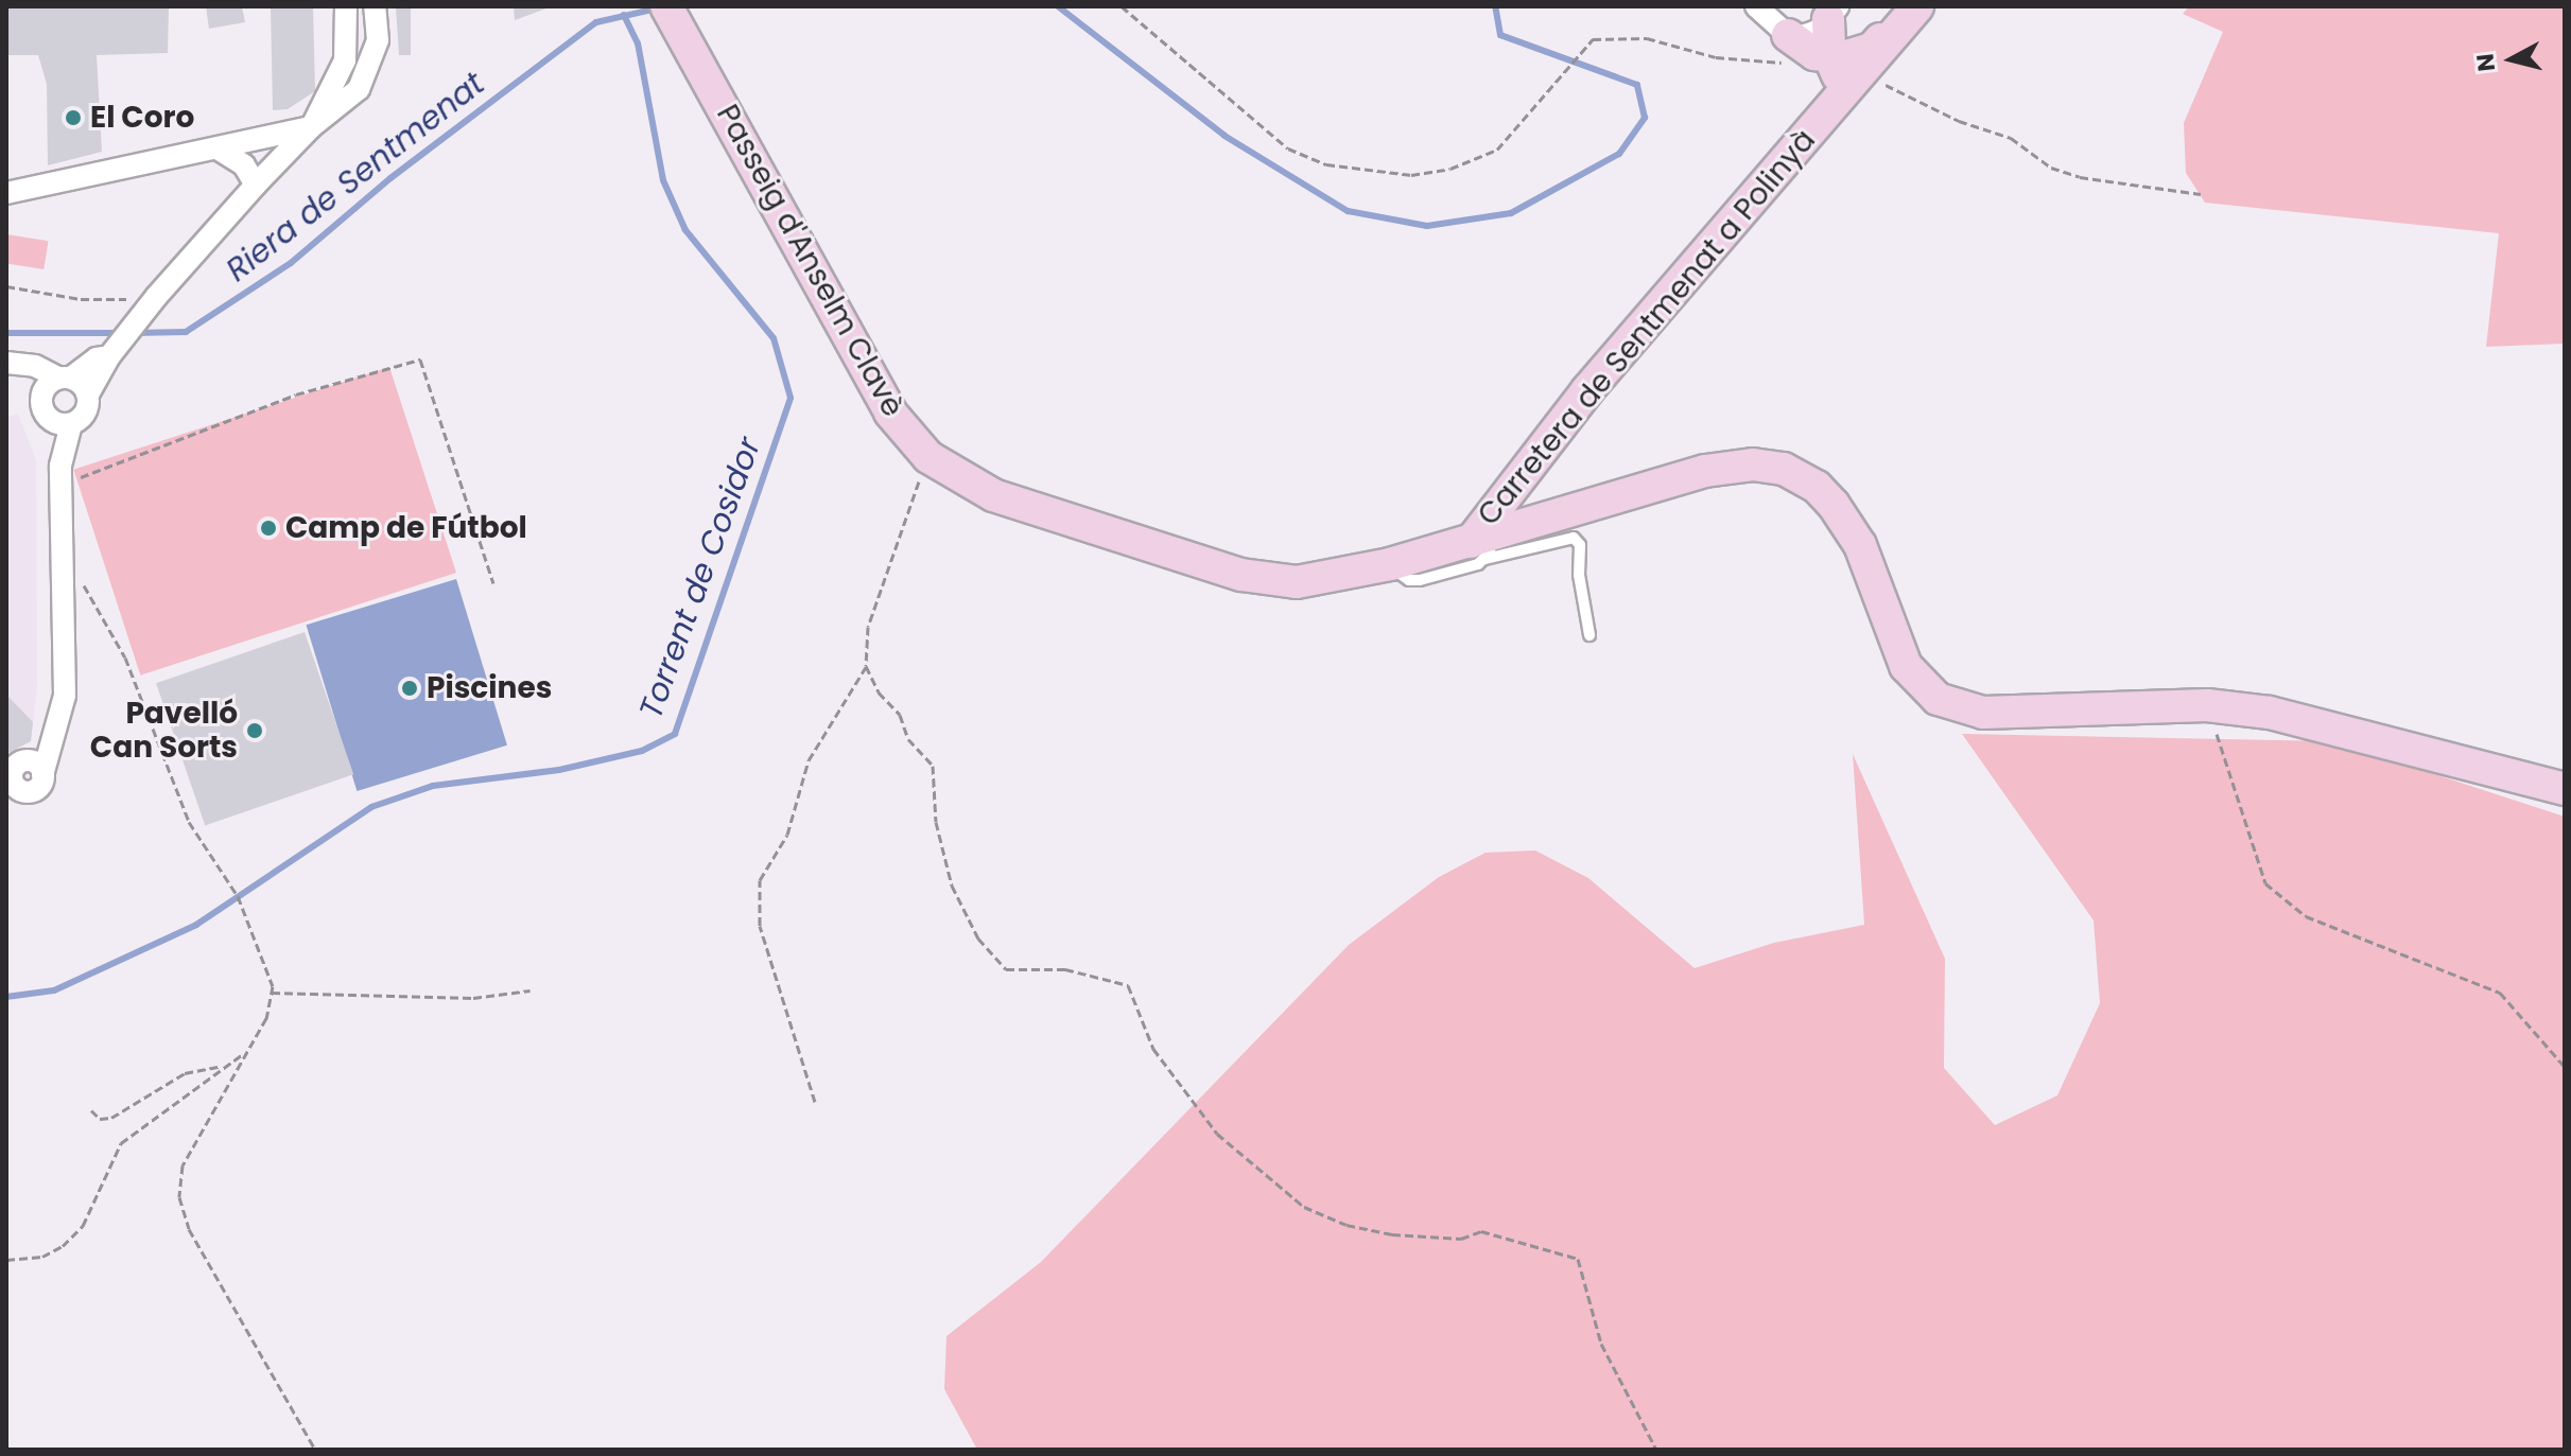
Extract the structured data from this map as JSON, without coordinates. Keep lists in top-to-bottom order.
{
  "streets": {
    "main road": ["Passeig d'Anselm Clavè", "Carretera de Sentmenat a Polinyà"]
  },
  "crossings": [
    ["Passeig d'Anselm Clavè", "Carretera de Sentmenat a Polinyà"]
  ],
  "water": ["Riera de Sentmenat", "Torrent de Cosidor"],
  "places": [
    "El Coro",
    "Camp de Fútbol",
    "Piscines",
    "Pavelló Can Sorts"
  ],
  "north": "left"
}
